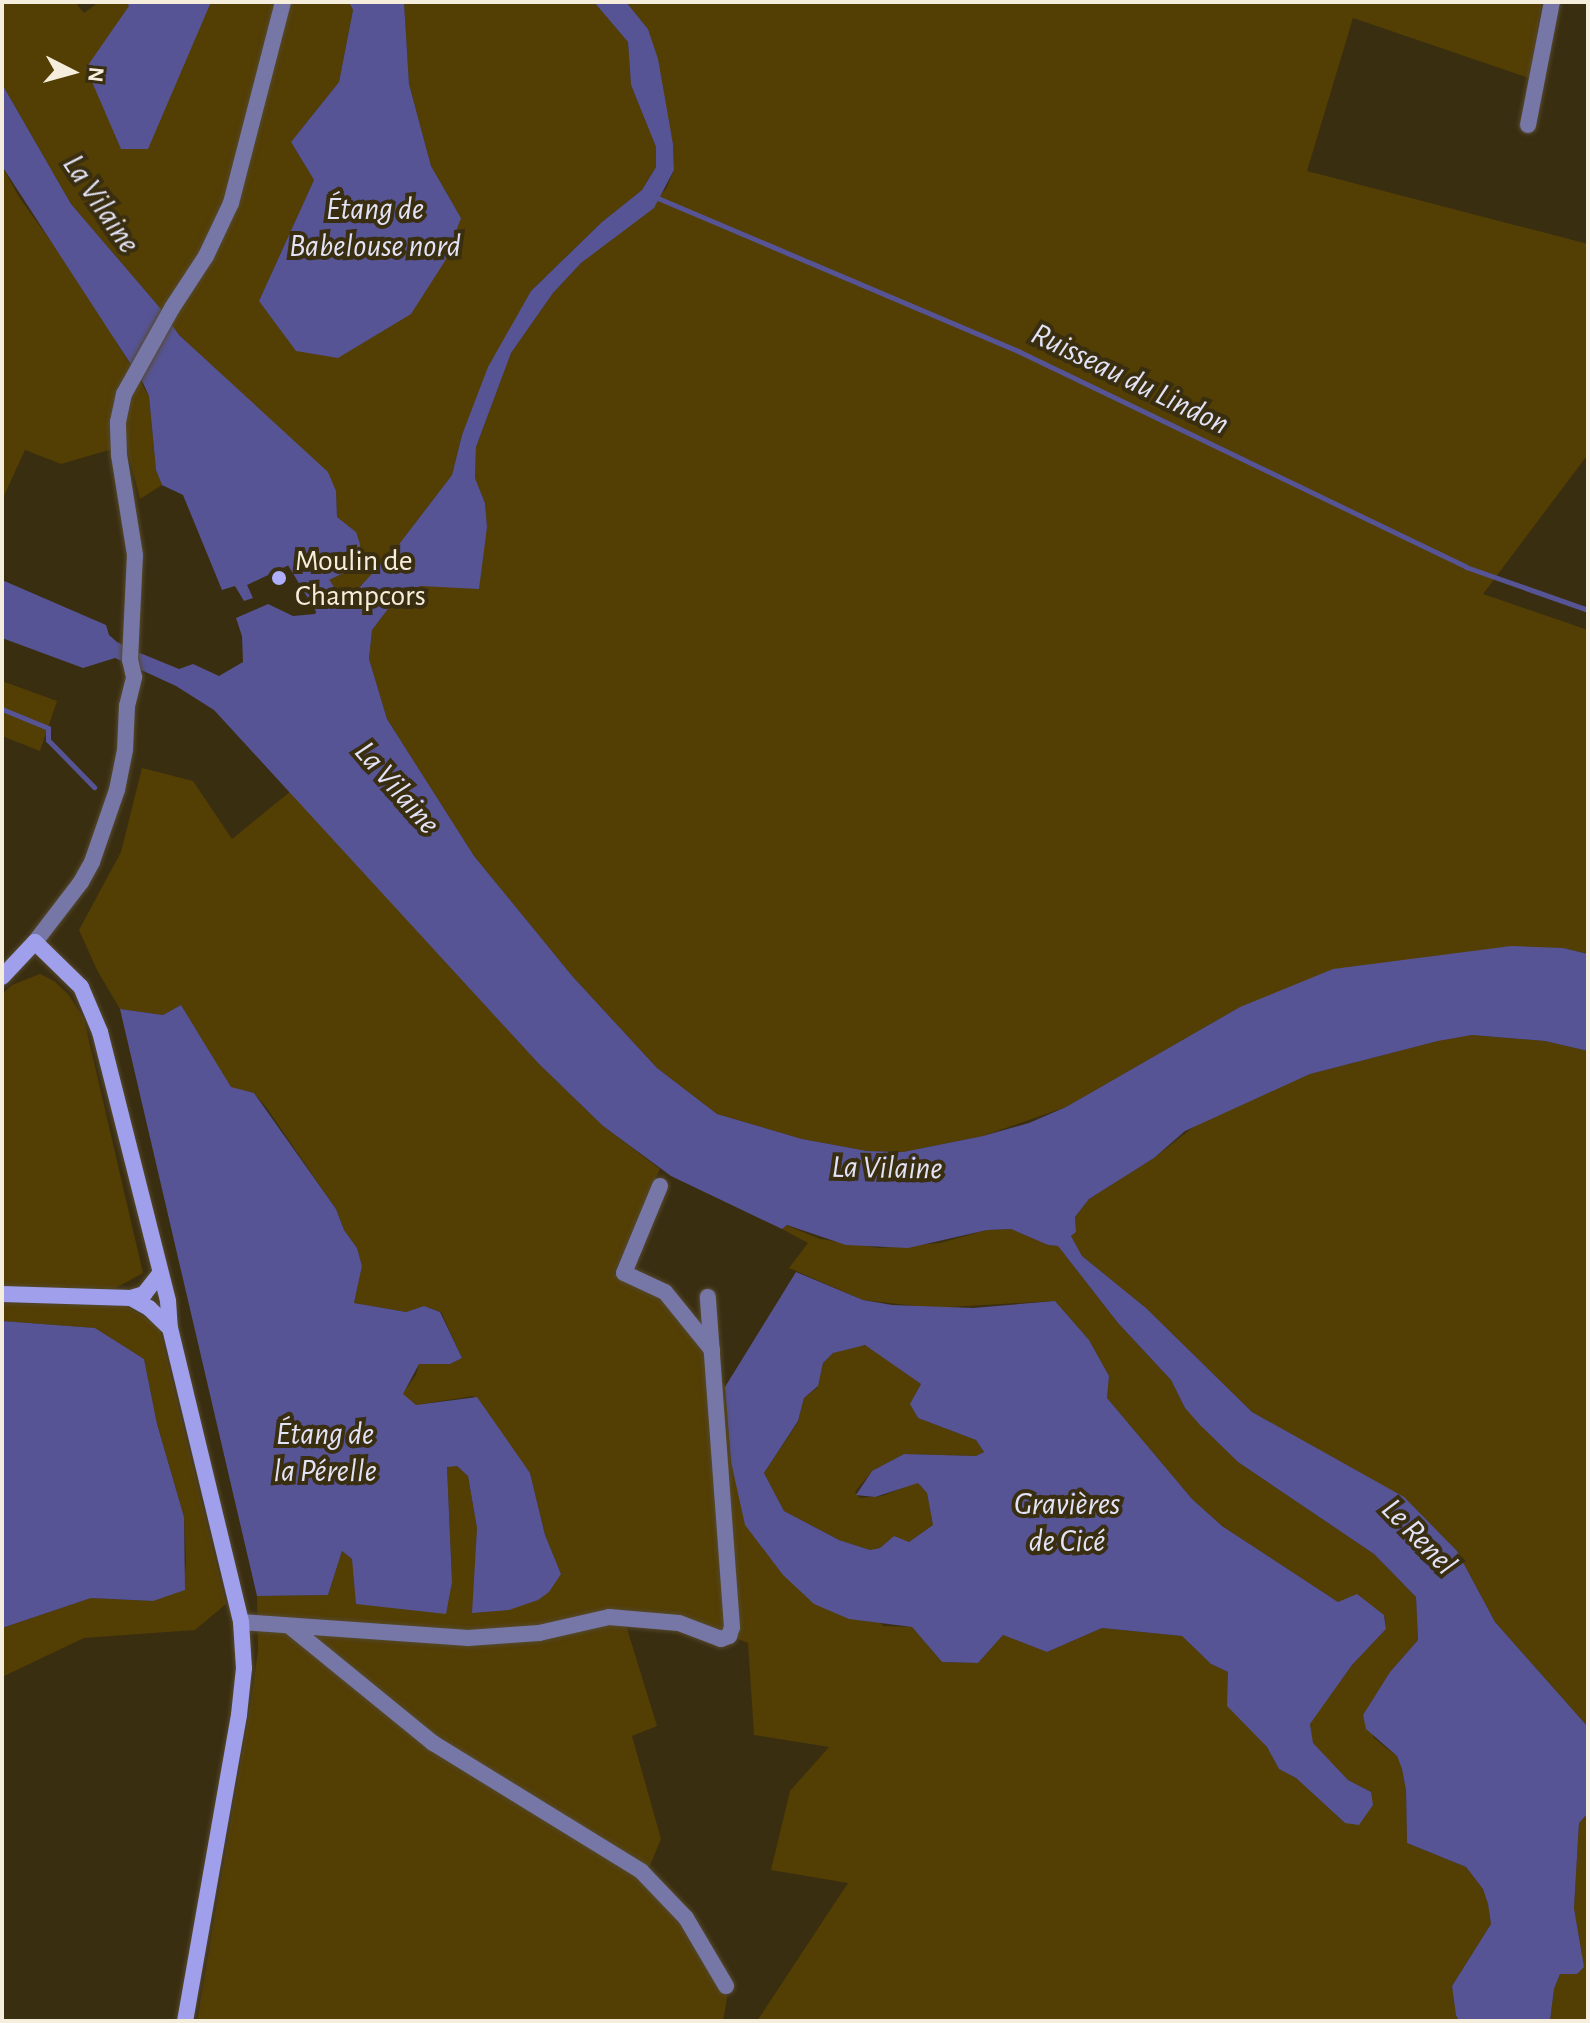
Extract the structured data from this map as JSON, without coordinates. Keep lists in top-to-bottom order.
{
  "water": [
    "La Vilaine",
    "Étang de Babelouse nord",
    "Ruisseau du Lindon",
    "Étang de la Pérelle",
    "Gravières de Cicé",
    "Le Renel"
  ],
  "places": ["Moulin de Champcors"],
  "north": "right"
}
